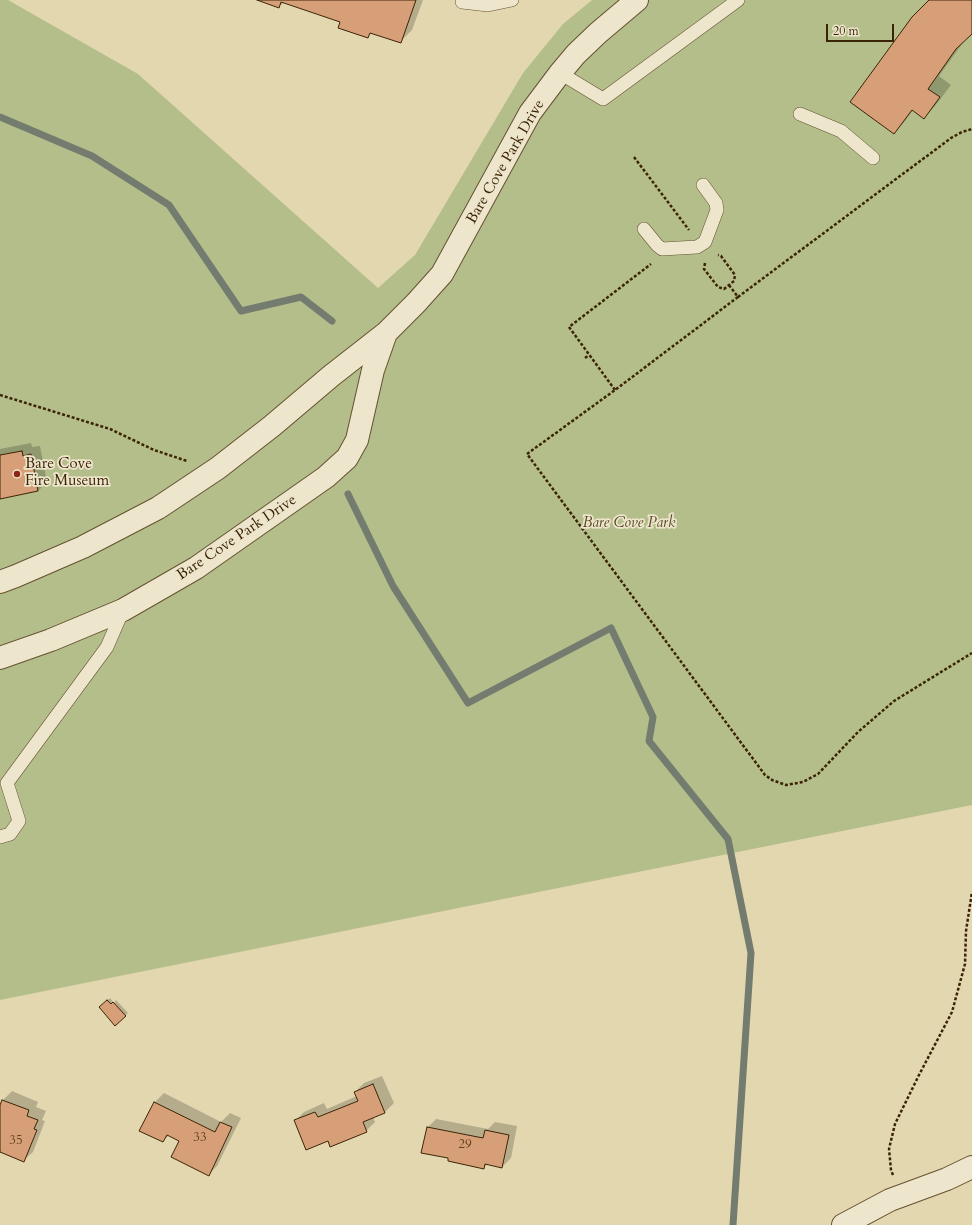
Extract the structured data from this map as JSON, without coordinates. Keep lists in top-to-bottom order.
{
  "streets": {
    "street": ["Bare Cove Park Drive"]
  },
  "parks": ["Bare Cove Park"],
  "places": ["Bare Cove Fire Museum"],
  "house_numbers": ["33", "35", "29"],
  "scale_bar": "20 m"
}
